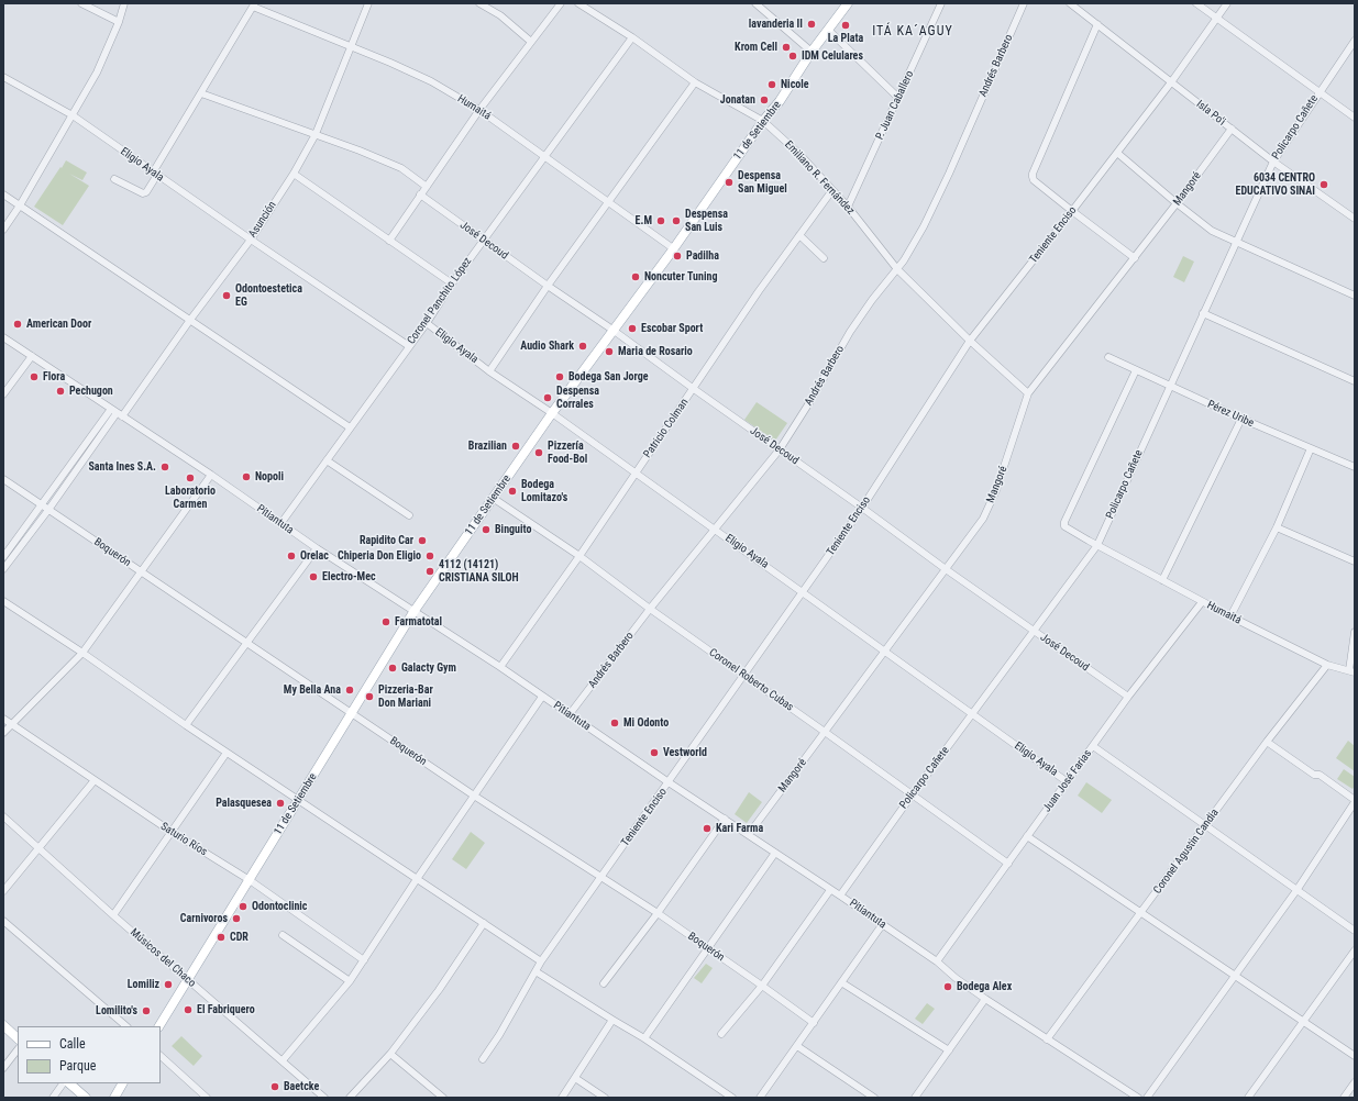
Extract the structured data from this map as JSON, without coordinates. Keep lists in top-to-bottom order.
{
  "streets": {
    "main road": ["11 de Setiembre"],
    "street": [
      "Andrés Barbero",
      "P. Juan Caballero",
      "Humaitá",
      "Isla Po'i",
      "Policarpo Cañete",
      "Eligio Ayala",
      "Emiliano R. Fernández",
      "Mangoré",
      "Asunción",
      "Teniente Enciso",
      "José Decoud",
      "Coronel Panchito López",
      "Pérez Uribe",
      "Patricio Colman",
      "Pitiantuta",
      "Boquerón",
      "Coronel Roberto Cubas",
      "Juan José Farias",
      "Saturio Ríos",
      "Coronel Agustin Candia",
      "Músicos del Chaco"
    ]
  },
  "crossings": [
    ["Andrés Barbero", "Eligio Ayala"],
    ["Andrés Barbero", "Emiliano R. Fernández"],
    ["Andrés Barbero", "José Decoud"],
    ["Andrés Barbero", "Pitiantuta"],
    ["Andrés Barbero", "Coronel Roberto Cubas"],
    ["P. Juan Caballero", "Emiliano R. Fernández"],
    ["Humaitá", "Policarpo Cañete"],
    ["Humaitá", "11 de Setiembre"],
    ["Humaitá", "Asunción"],
    ["Humaitá", "Coronel Panchito López"],
    ["Humaitá", "Pérez Uribe"],
    ["Humaitá", "Juan José Farias"],
    ["Humaitá", "Coronel Agustin Candia"],
    ["Isla Po'i", "Policarpo Cañete"],
    ["Isla Po'i", "Mangoré"],
    ["Isla Po'i", "Teniente Enciso"],
    ["Policarpo Cañete", "Eligio Ayala"],
    ["Policarpo Cañete", "José Decoud"],
    ["Policarpo Cañete", "Pérez Uribe"],
    ["Policarpo Cañete", "Pitiantuta"],
    ["Policarpo Cañete", "Coronel Roberto Cubas"],
    ["11 de Setiembre", "Eligio Ayala"],
    ["11 de Setiembre", "Emiliano R. Fernández"],
    ["11 de Setiembre", "José Decoud"],
    ["11 de Setiembre", "Pitiantuta"],
    ["11 de Setiembre", "Boquerón"],
    ["11 de Setiembre", "Coronel Roberto Cubas"],
    ["11 de Setiembre", "Saturio Ríos"],
    ["11 de Setiembre", "Músicos del Chaco"],
    ["Eligio Ayala", "Mangoré"],
    ["Eligio Ayala", "Asunción"],
    ["Eligio Ayala", "Teniente Enciso"],
    ["Eligio Ayala", "Coronel Panchito López"],
    ["Eligio Ayala", "Patricio Colman"],
    ["Eligio Ayala", "Juan José Farias"],
    ["Emiliano R. Fernández", "Mangoré"],
    ["Emiliano R. Fernández", "Teniente Enciso"],
    ["Emiliano R. Fernández", "Coronel Panchito López"],
    ["Emiliano R. Fernández", "Patricio Colman"],
    ["Mangoré", "José Decoud"],
    ["Mangoré", "Pitiantuta"],
    ["Mangoré", "Coronel Roberto Cubas"],
    ["Asunción", "Pitiantuta"],
    ["Asunción", "Boquerón"],
    ["Teniente Enciso", "José Decoud"],
    ["Teniente Enciso", "Pitiantuta"],
    ["Teniente Enciso", "Boquerón"],
    ["Teniente Enciso", "Coronel Roberto Cubas"],
    ["José Decoud", "Coronel Panchito López"],
    ["José Decoud", "Patricio Colman"],
    ["José Decoud", "Juan José Farias"],
    ["Coronel Panchito López", "Pitiantuta"],
    ["Patricio Colman", "Pitiantuta"],
    ["Patricio Colman", "Coronel Roberto Cubas"],
    ["Pitiantuta", "Juan José Farias"],
    ["Pitiantuta", "Coronel Agustin Candia"],
    ["Coronel Roberto Cubas", "Juan José Farias"]
  ],
  "districts": ["ITÁ KA´AGUY"],
  "places": [
    "lavanderia II",
    "La Plata",
    "Krom Cell",
    "IDM Celulares",
    "Nicole",
    "Jonatan",
    "Despensa San Miguel",
    "6034 CENTRO EDUCATIVO SINAI",
    "E.M",
    "Despensa San Luis",
    "Padilha",
    "Noncuter Tuning",
    "Odontoestetica EG",
    "American Door",
    "Escobar Sport",
    "Audio Shark",
    "Maria de Rosario",
    "Flora",
    "Bodega San Jorge",
    "Pechugon",
    "Despensa Corrales",
    "Brazilian",
    "Pizzería Food-Bol",
    "Santa Ines S.A.",
    "Nopoli",
    "Laboratorio Carmen",
    "Bodega Lomitazo's",
    "Binguito",
    "Rapidito Car",
    "Orelac",
    "Chiperia Don Eligio",
    "4112 (14121) CRISTIANA SILOH",
    "Electro-Mec",
    "Farmatotal",
    "Galacty Gym",
    "My Bella Ana",
    "Pizzeria-Bar Don Mariani",
    "Mi Odonto",
    "Vestworld",
    "Palasquesea",
    "Kari Farma",
    "Odontoclinic",
    "Carnivoros",
    "CDR",
    "Lomiliz",
    "Bodega Alex",
    "El Fabriquero",
    "Lomilito's",
    "Baetcke"
  ],
  "legend": ["Calle", "Parque"]
}
